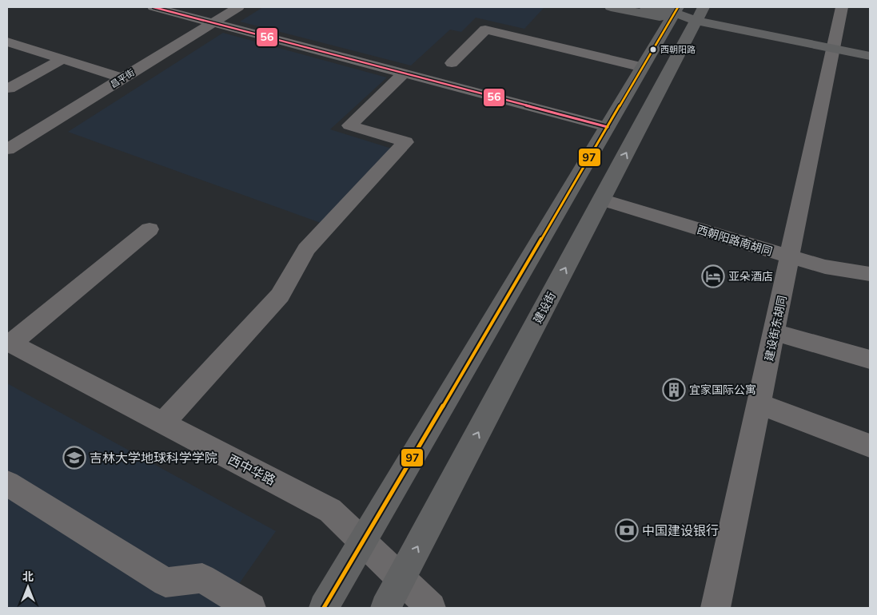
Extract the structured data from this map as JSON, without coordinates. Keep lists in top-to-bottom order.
{
  "streets": {
    "main road": ["建设街"],
    "street": [
      "昌平街",
      "西朝阳路南胡同",
      "建设街东胡同",
      "西中华路"
    ]
  },
  "crossings": [
    ["西朝阳路南胡同", "建设街"],
    ["西朝阳路南胡同", "建设街东胡同"],
    ["建设街", "西中华路"]
  ],
  "places": {
    "other": ["西朝阳路"],
    "hotel": ["亚朵酒店"],
    "building": ["宜家国际公寓"],
    "school or university": ["吉林大学地球科学学院"],
    "bank": ["中国建设银行"]
  },
  "lines": ["transit line 56", "transit line 97"],
  "north": "top"
}
